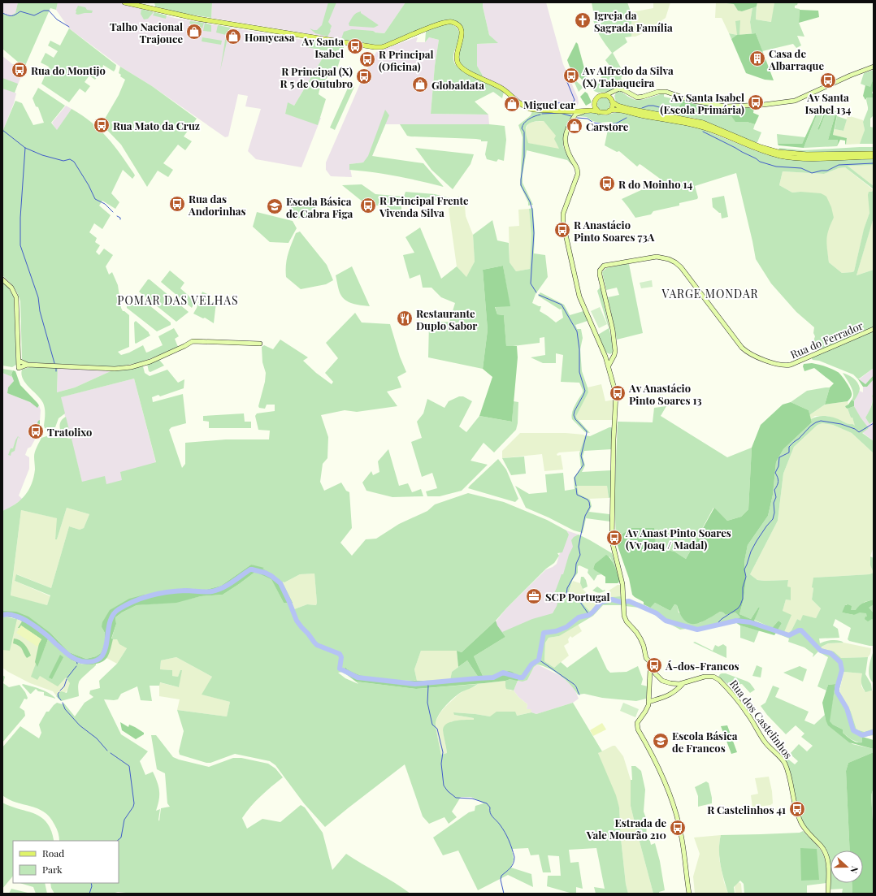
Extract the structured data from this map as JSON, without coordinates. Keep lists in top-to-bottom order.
{
  "streets": {
    "street": ["Rua do Ferrador", "Rua dos Castelinhos"]
  },
  "districts": ["VARGE MONDAR", "POMAR DAS VELHAS"],
  "places": {
    "church": ["Igreja da Sagrada Família"],
    "shop": [
      "Talho Nacional Trajouce",
      "Homycasa",
      "Globaldata",
      "Miguel car",
      "Carstore"
    ],
    "bus stop": [
      "Av Santa Isabel",
      "R Principal (Oficina)",
      "Rua do Montijo",
      "Av Alfredo da Silva (X) Tabaqueira",
      "R Principal (X) R 5 de Outubro",
      "Av Santa Isabel 134",
      "Av Santa Isabel (Escola Primária)",
      "Rua Mato da Cruz",
      "R do Moinho 14",
      "Rua das Andorinhas",
      "R Principal Frente Vivenda Silva",
      "R Anastácio Pinto Soares 73A",
      "Av Anastácio Pinto Soares 13",
      "Tratolixo",
      "Av Anast Pinto Soares (Vv Joaq / Madal)",
      "Á-dos-Francos",
      "R Castelinhos 41",
      "Estrada de Vale Mourão 210"
    ],
    "building": ["Casa de Albarraque"],
    "school or university": ["Escola Básica de Cabra Figa", "Escola Básica de Francos"],
    "restaurant": ["Restaurante Duplo Sabor"],
    "office": ["SCP Portugal"]
  },
  "legend": ["Road", "Park"],
  "north": "right"
}
